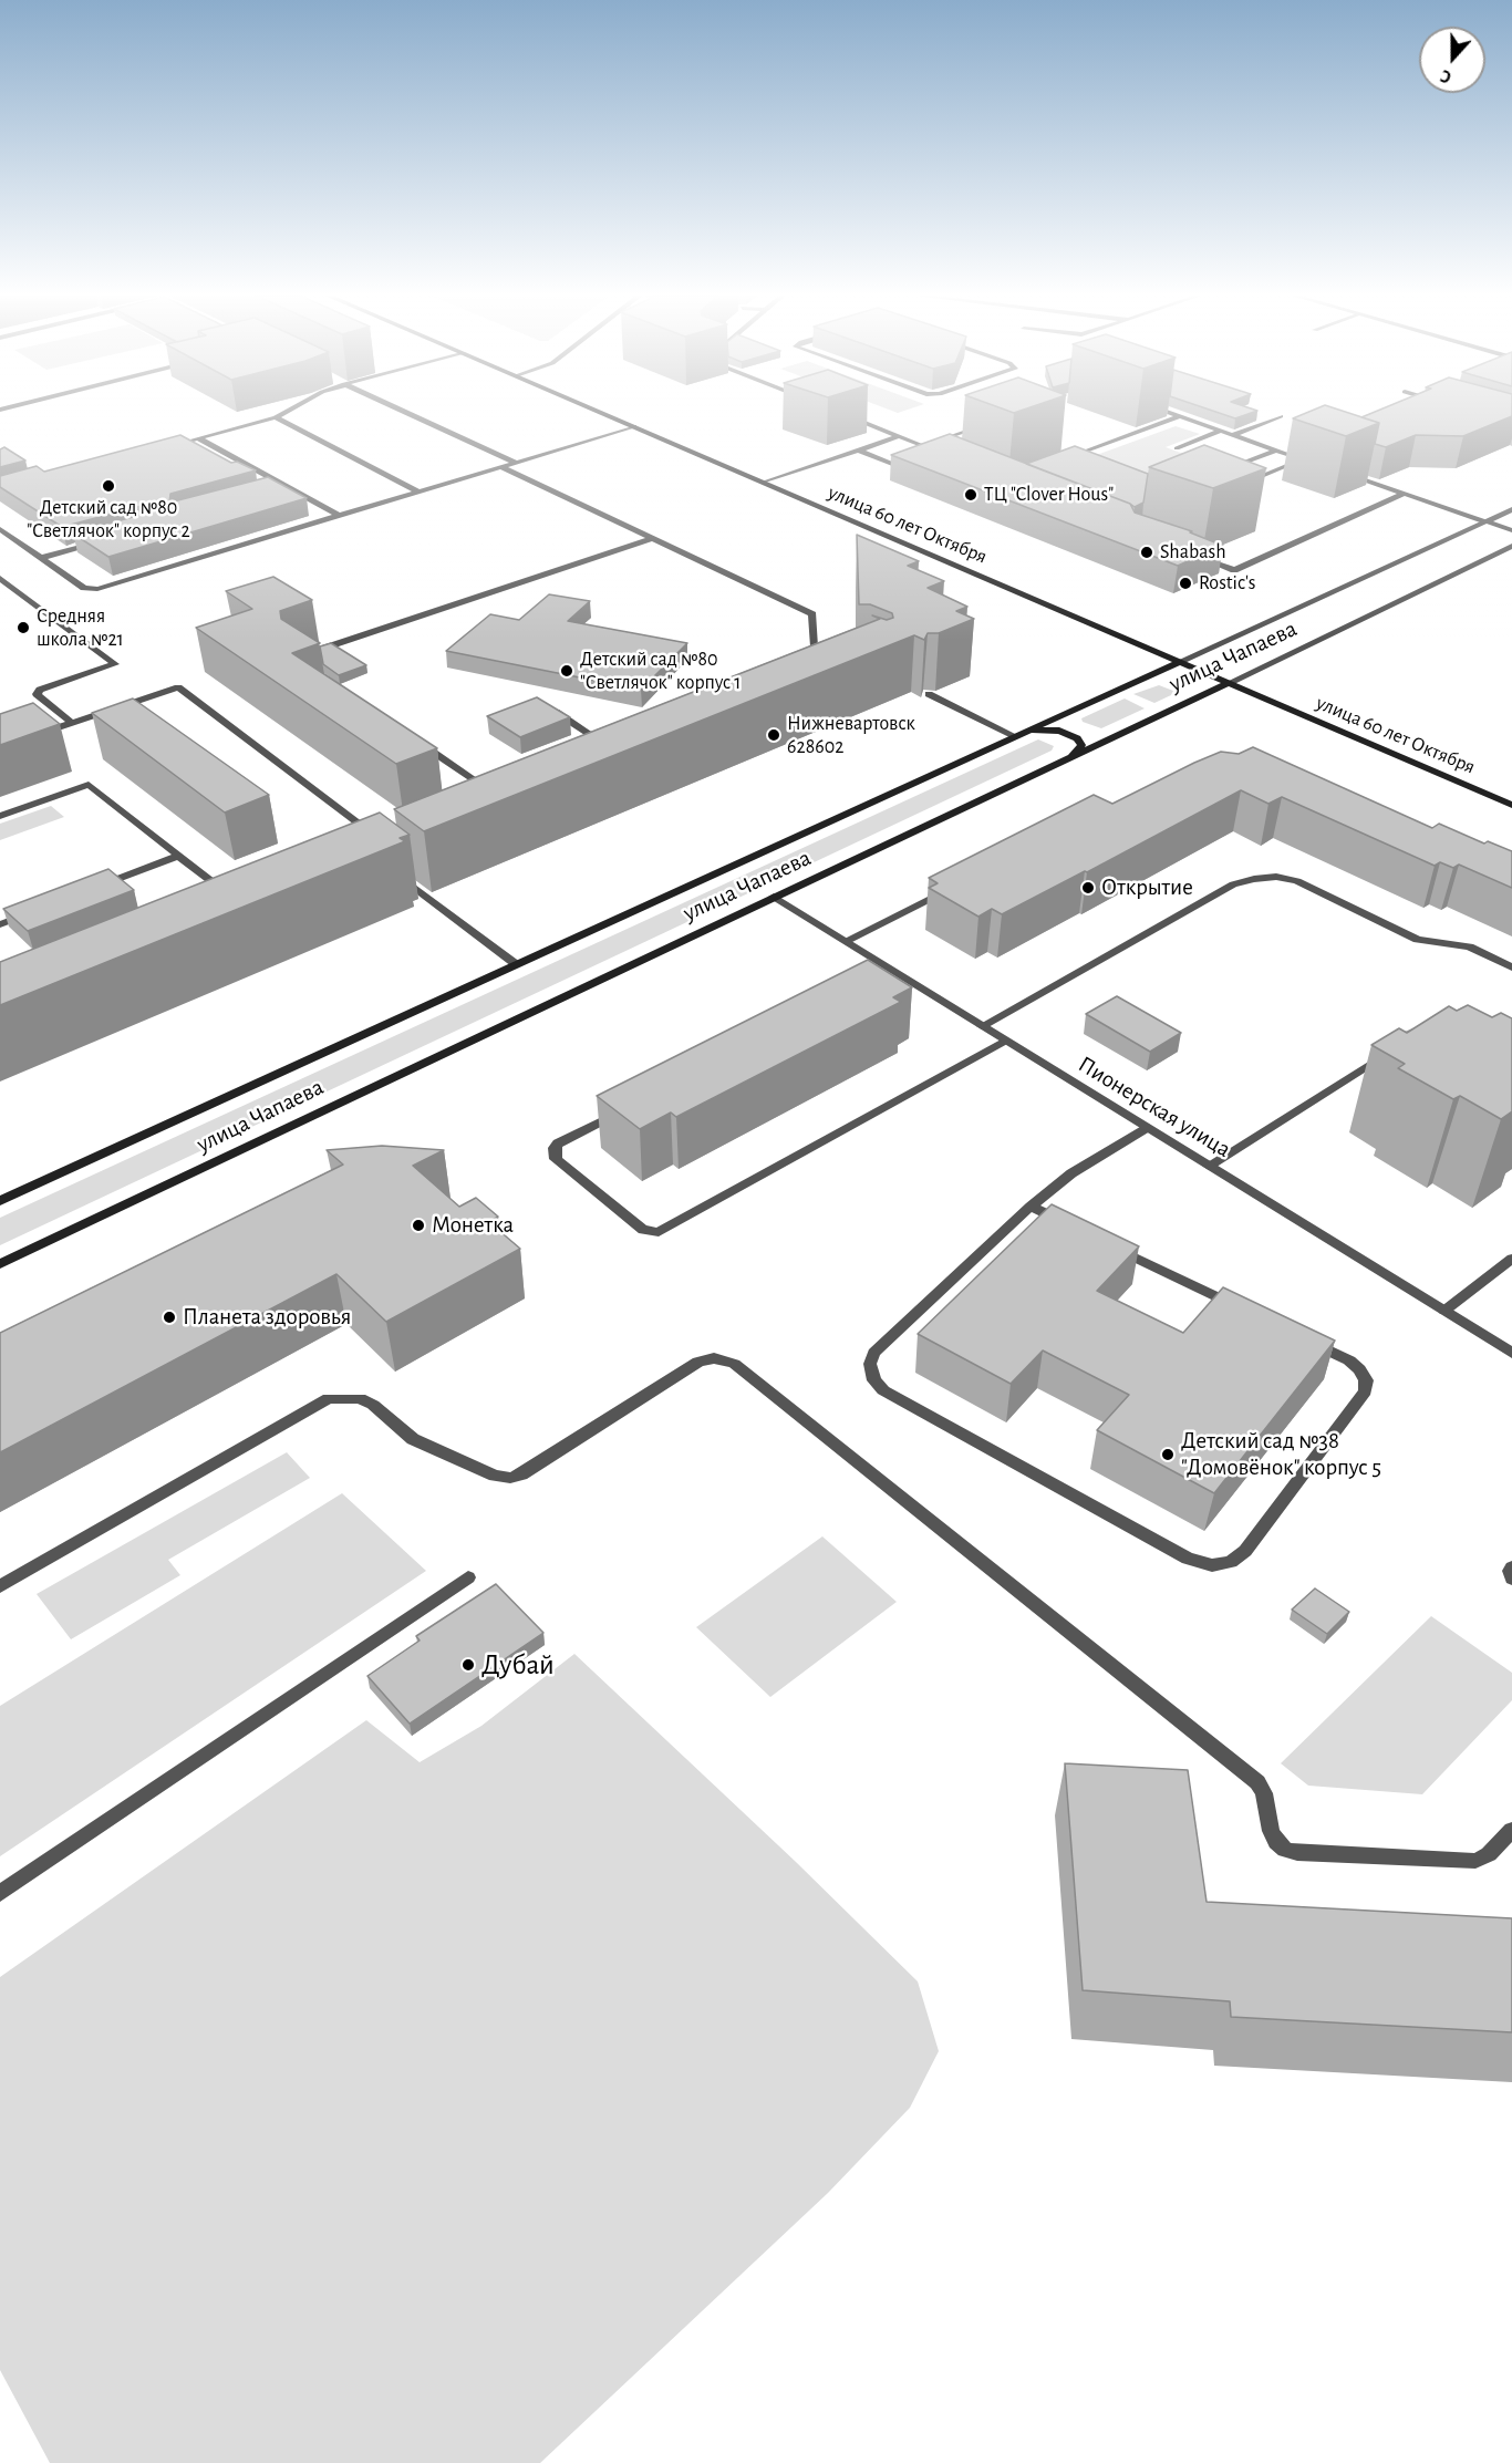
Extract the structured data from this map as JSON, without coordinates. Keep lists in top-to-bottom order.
{
  "streets": {
    "main road": ["улица 60 лет Октября", "улица Чапаева"],
    "street": ["Пионерская улица"]
  },
  "crossings": [
    ["улица 60 лет Октября", "улица Чапаева"],
    ["улица Чапаева", "Пионерская улица"]
  ],
  "places": [
    "Детский сад №80 \"Светлячок\" корпус 2",
    "ТЦ \"Clover Hous\"",
    "Shabash",
    "Rostic's",
    "Средняя школа №21",
    "Детский сад №80 \"Светлячок\" корпус 1",
    "Нижневартовск 628602",
    "Открытие",
    "Монетка",
    "Планета здоровья",
    "Детский сад №38 \"Домовёнок\" корпус 5",
    "Дубай"
  ],
  "north": "bottom"
}
